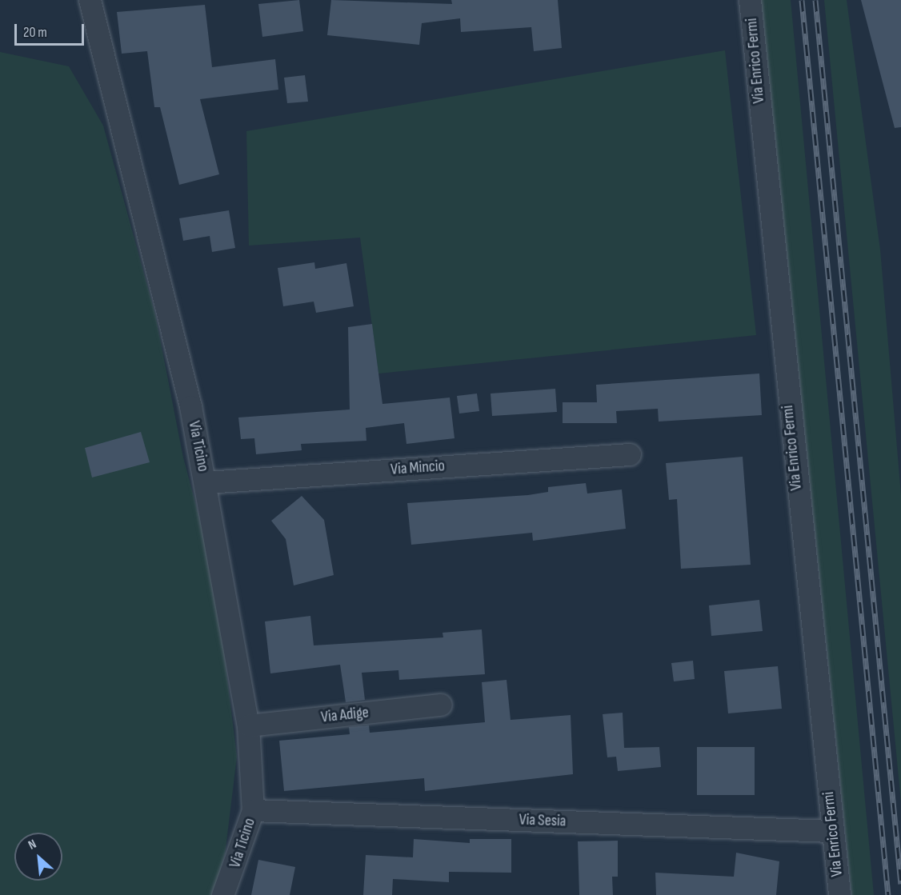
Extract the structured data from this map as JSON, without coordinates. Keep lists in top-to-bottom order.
{
  "streets": {
    "street": [
      "Via Enrico Fermi",
      "Via Ticino",
      "Via Mincio",
      "Via Adige",
      "Via Sesia"
    ]
  },
  "crossings": [
    ["Via Enrico Fermi", "Via Sesia"],
    ["Via Ticino", "Via Mincio"],
    ["Via Ticino", "Via Adige"],
    ["Via Ticino", "Via Sesia"]
  ],
  "scale_bar": "20 m",
  "north": "top left"
}
